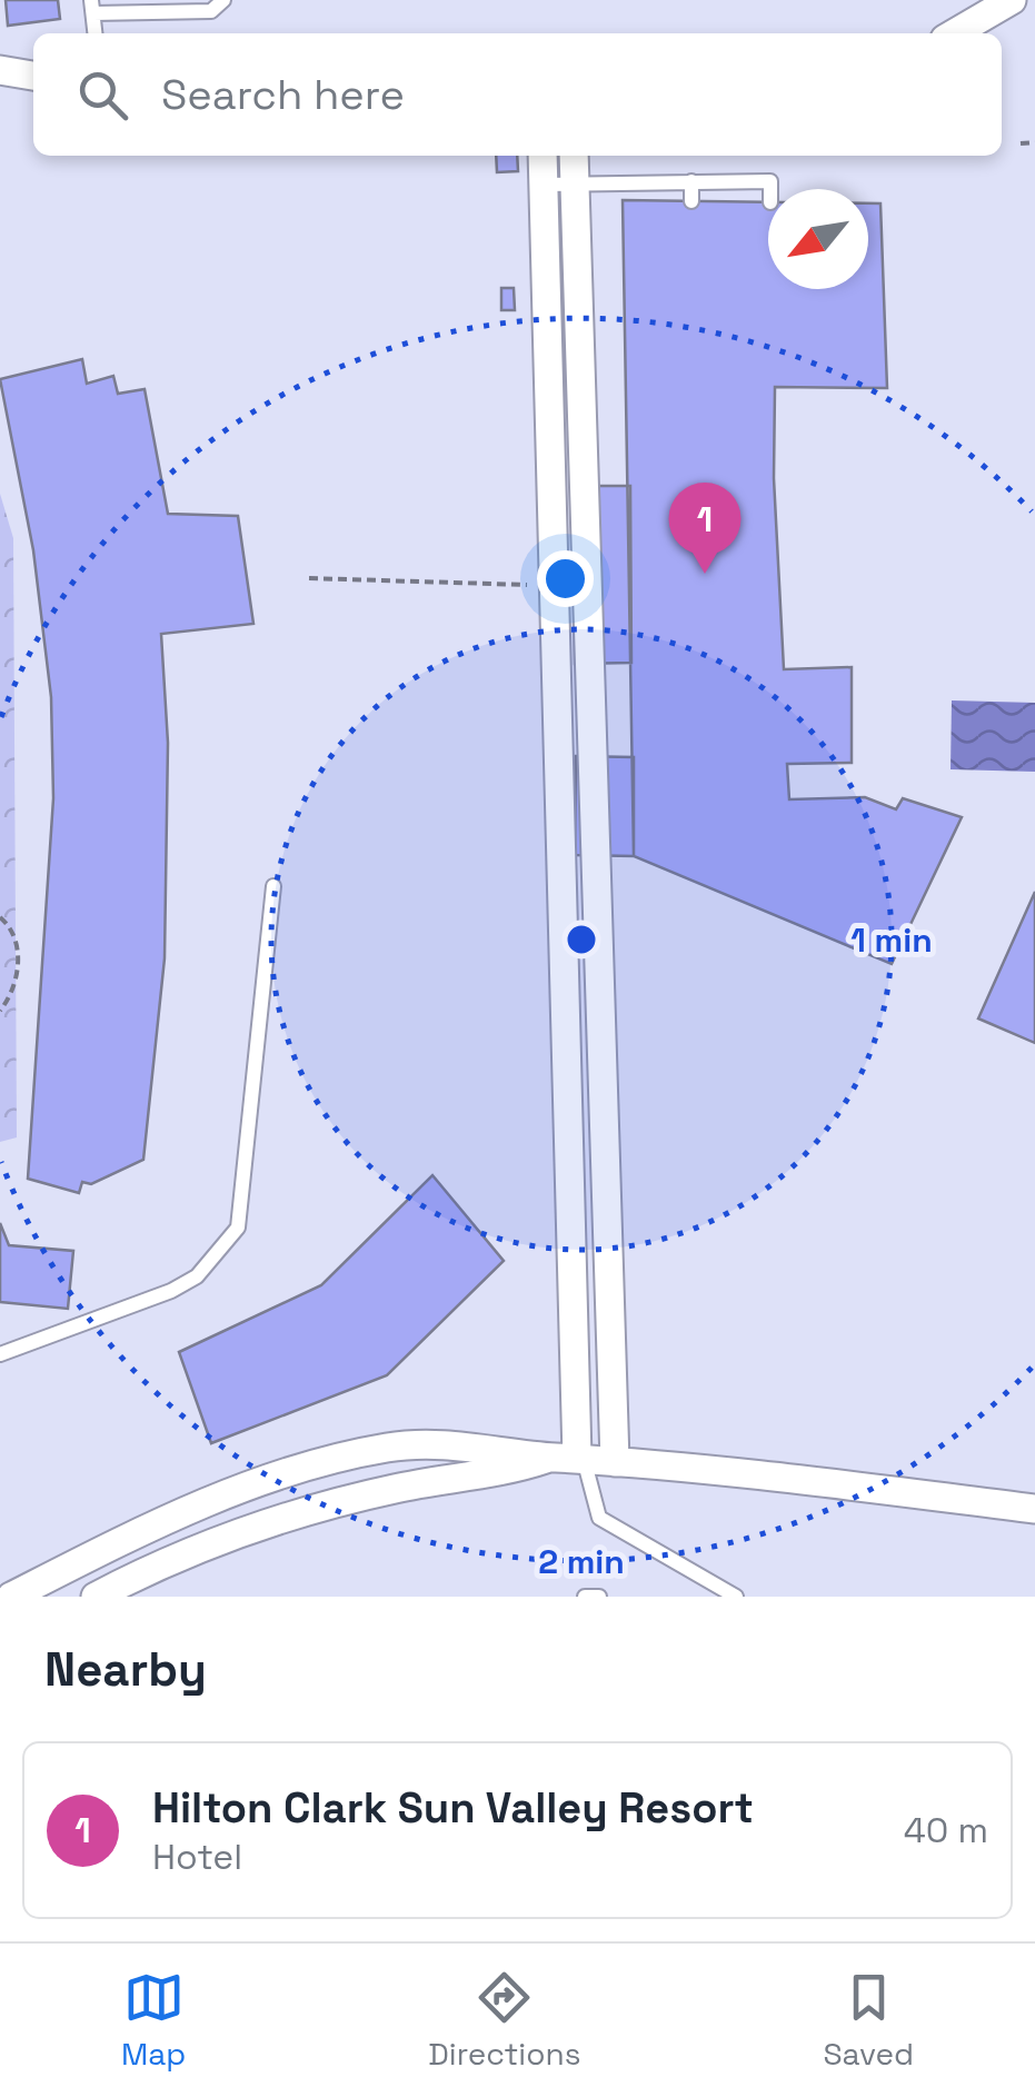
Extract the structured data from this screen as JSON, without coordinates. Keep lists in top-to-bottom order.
{
  "north": "bottom left",
  "page": {
    "search": "Search here",
    "pins": "1",
    "heading": "Nearby",
    "list": [
      {
        "mark": "1",
        "name": "Hilton Clark Sun Valley Resort",
        "note": "Hotel",
        "value": "40 m"
      }
    ],
    "nav": ["Map", "Directions", "Saved"]
  },
  "rings": ["1 min", "2 min"]
}
